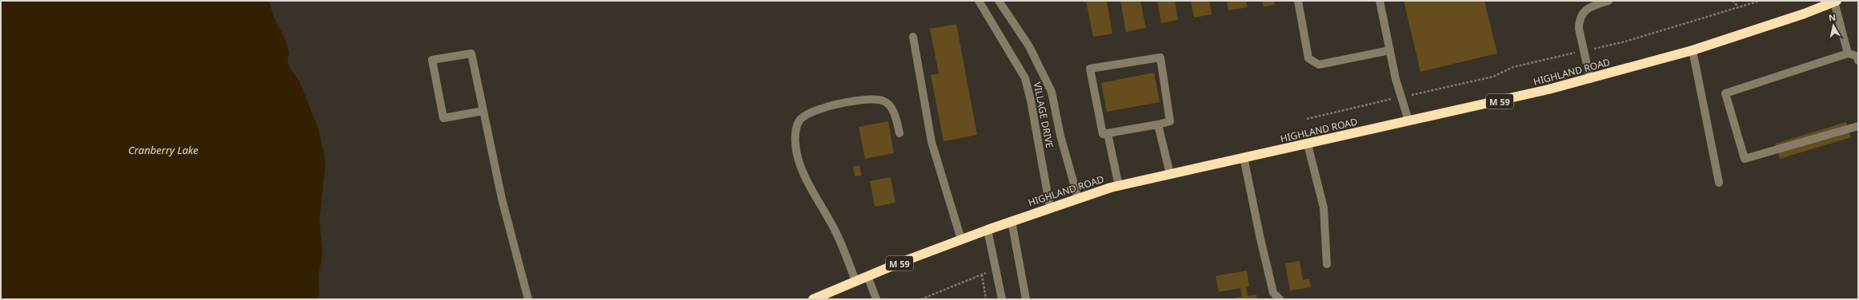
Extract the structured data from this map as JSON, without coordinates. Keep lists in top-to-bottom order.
{
  "streets": {
    "highway": ["HIGHLAND ROAD", "M 59"],
    "street": ["VILLAGE DRIVE"]
  },
  "crossings": [
    ["HIGHLAND ROAD", "VILLAGE DRIVE"]
  ],
  "water": ["Cranberry Lake"],
  "north": "top"
}
